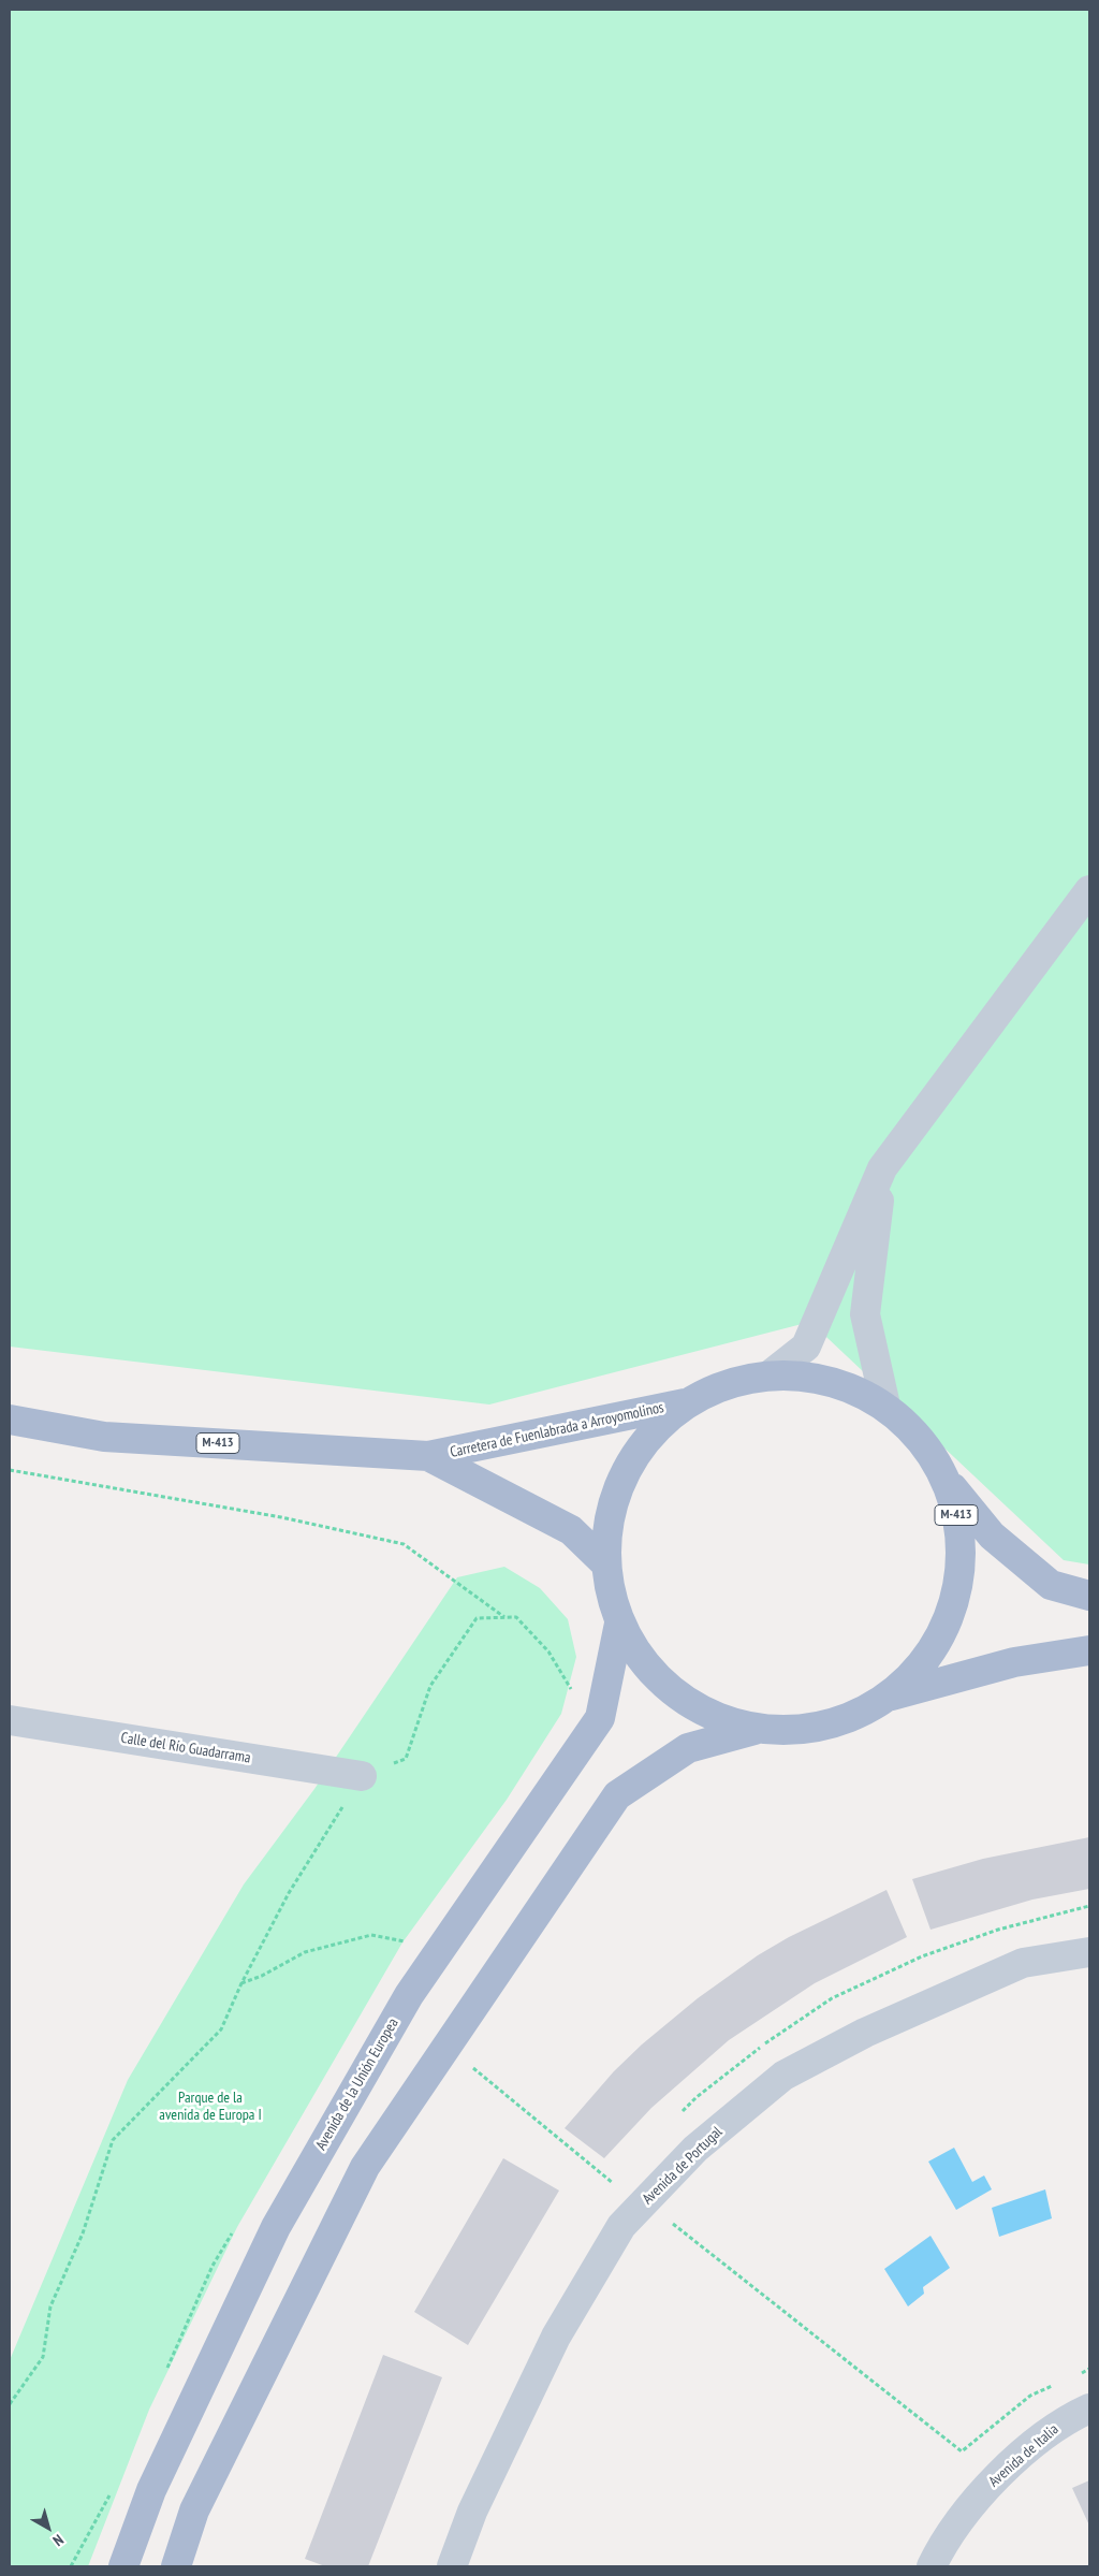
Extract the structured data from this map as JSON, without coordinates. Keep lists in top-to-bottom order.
{
  "streets": {
    "main road": ["Carretera de Fuenlabrada a Arroyomolinos", "M-413", "Avenida de la Unión Europea"],
    "street": ["Calle del Río Guadarrama", "Avenida de Portugal", "Avenida de Italia"]
  },
  "crossings": [
    ["Carretera de Fuenlabrada a Arroyomolinos", "M-413"],
    ["M-413", "Avenida de la Unión Europea"]
  ],
  "parks": ["Parque de la avenida de Europa I"],
  "north": "bottom right"
}
